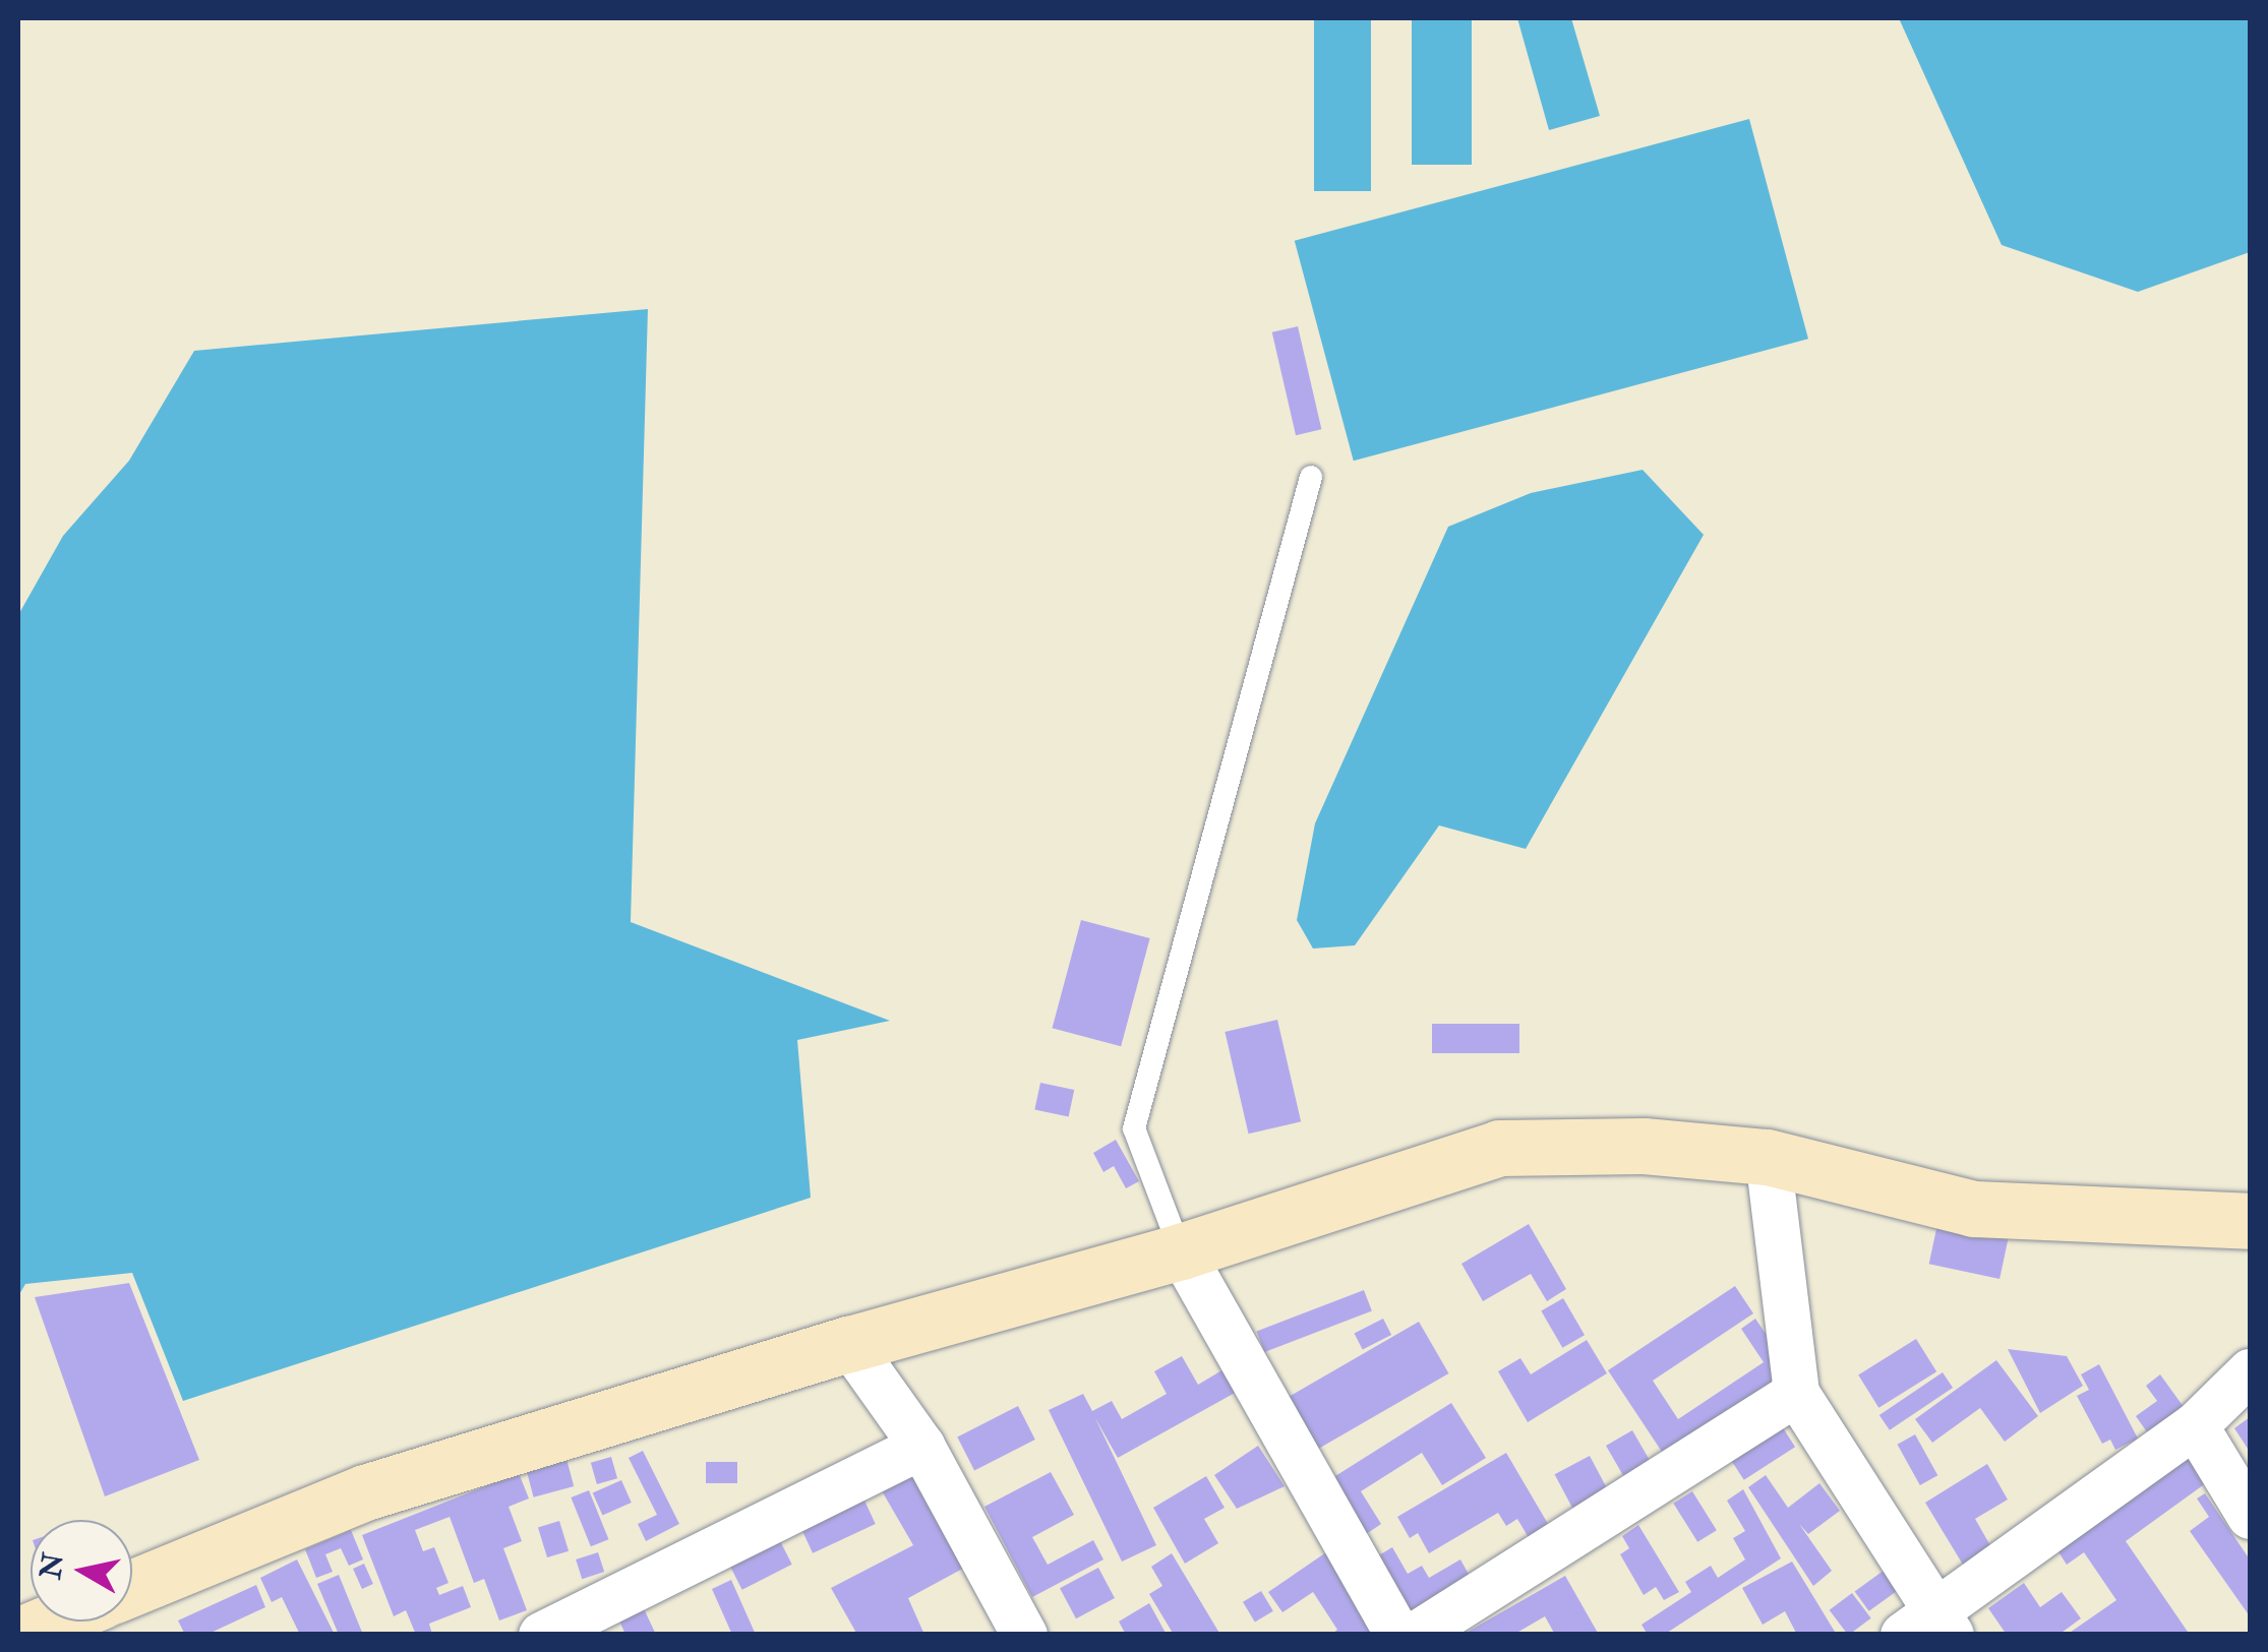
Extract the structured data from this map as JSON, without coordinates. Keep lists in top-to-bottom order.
{
  "north": "left"
}
